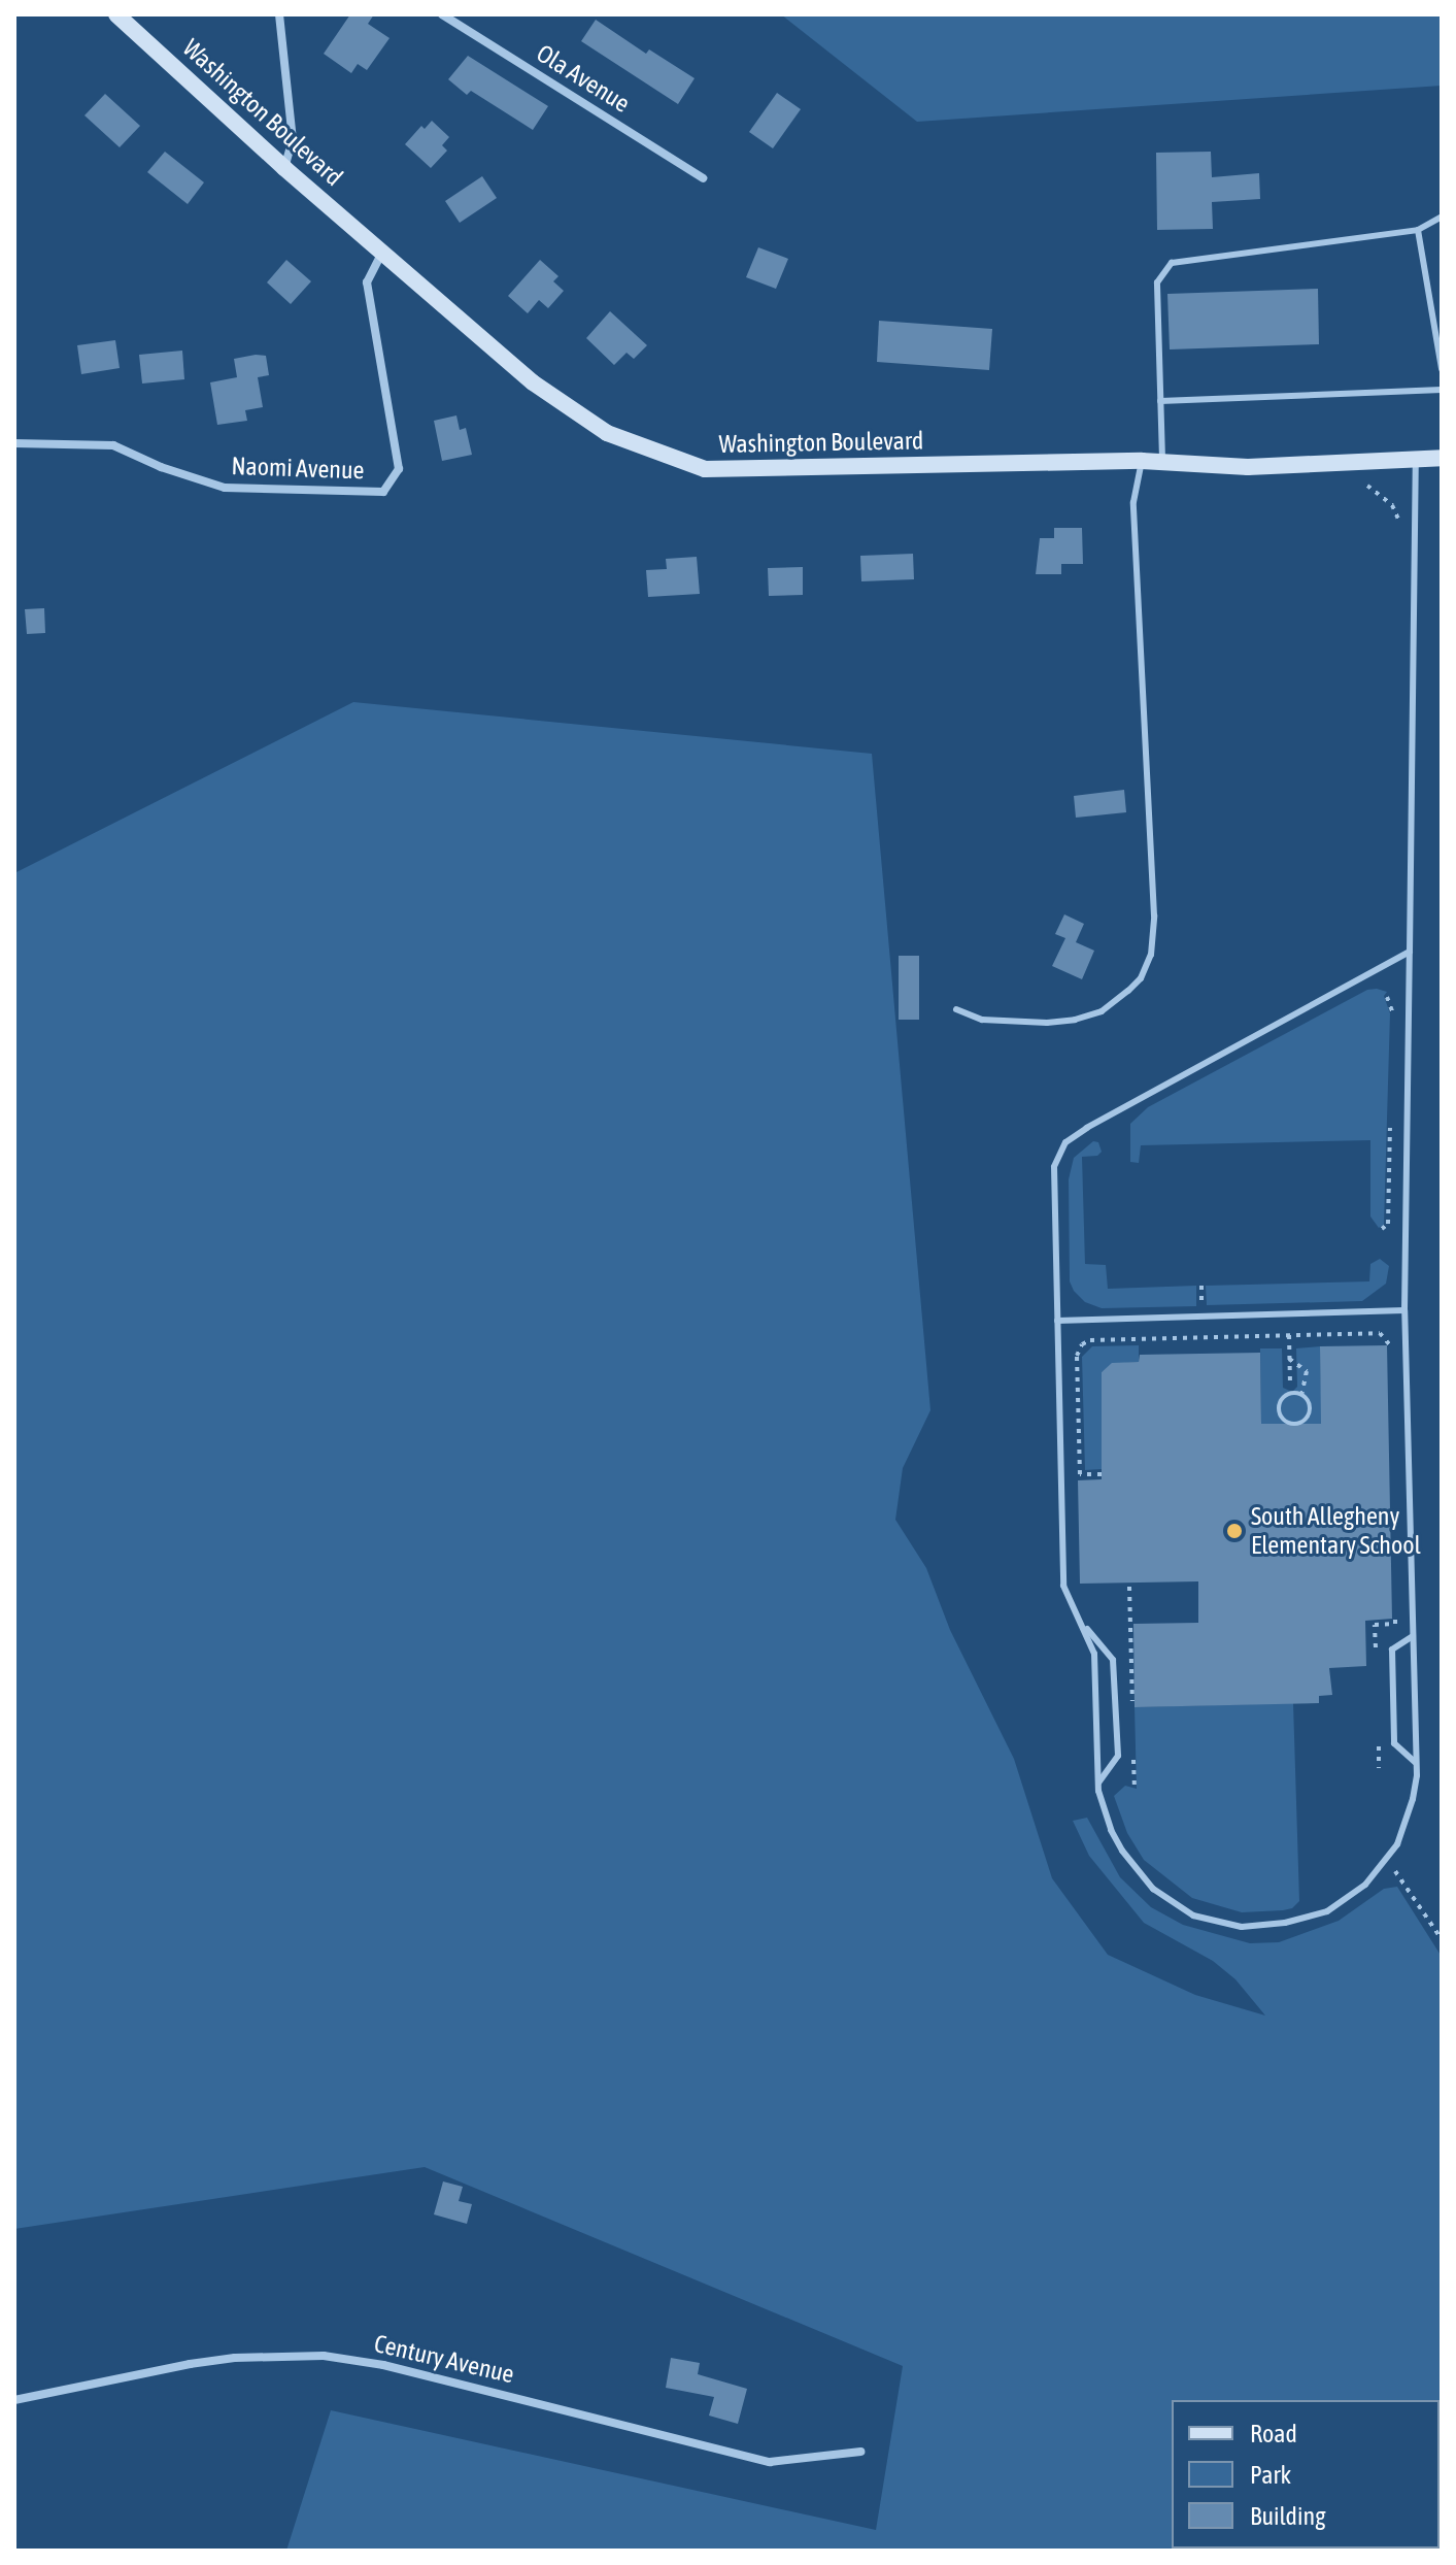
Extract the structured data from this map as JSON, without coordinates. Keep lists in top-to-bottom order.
{
  "streets": {
    "street": [
      "Ola Avenue",
      "Washington Boulevard",
      "Naomi Avenue",
      "Century Avenue"
    ]
  },
  "crossings": [
    ["Washington Boulevard", "Naomi Avenue"]
  ],
  "places": ["South Allegheny Elementary School"],
  "legend": ["Road", "Park", "Building"]
}
